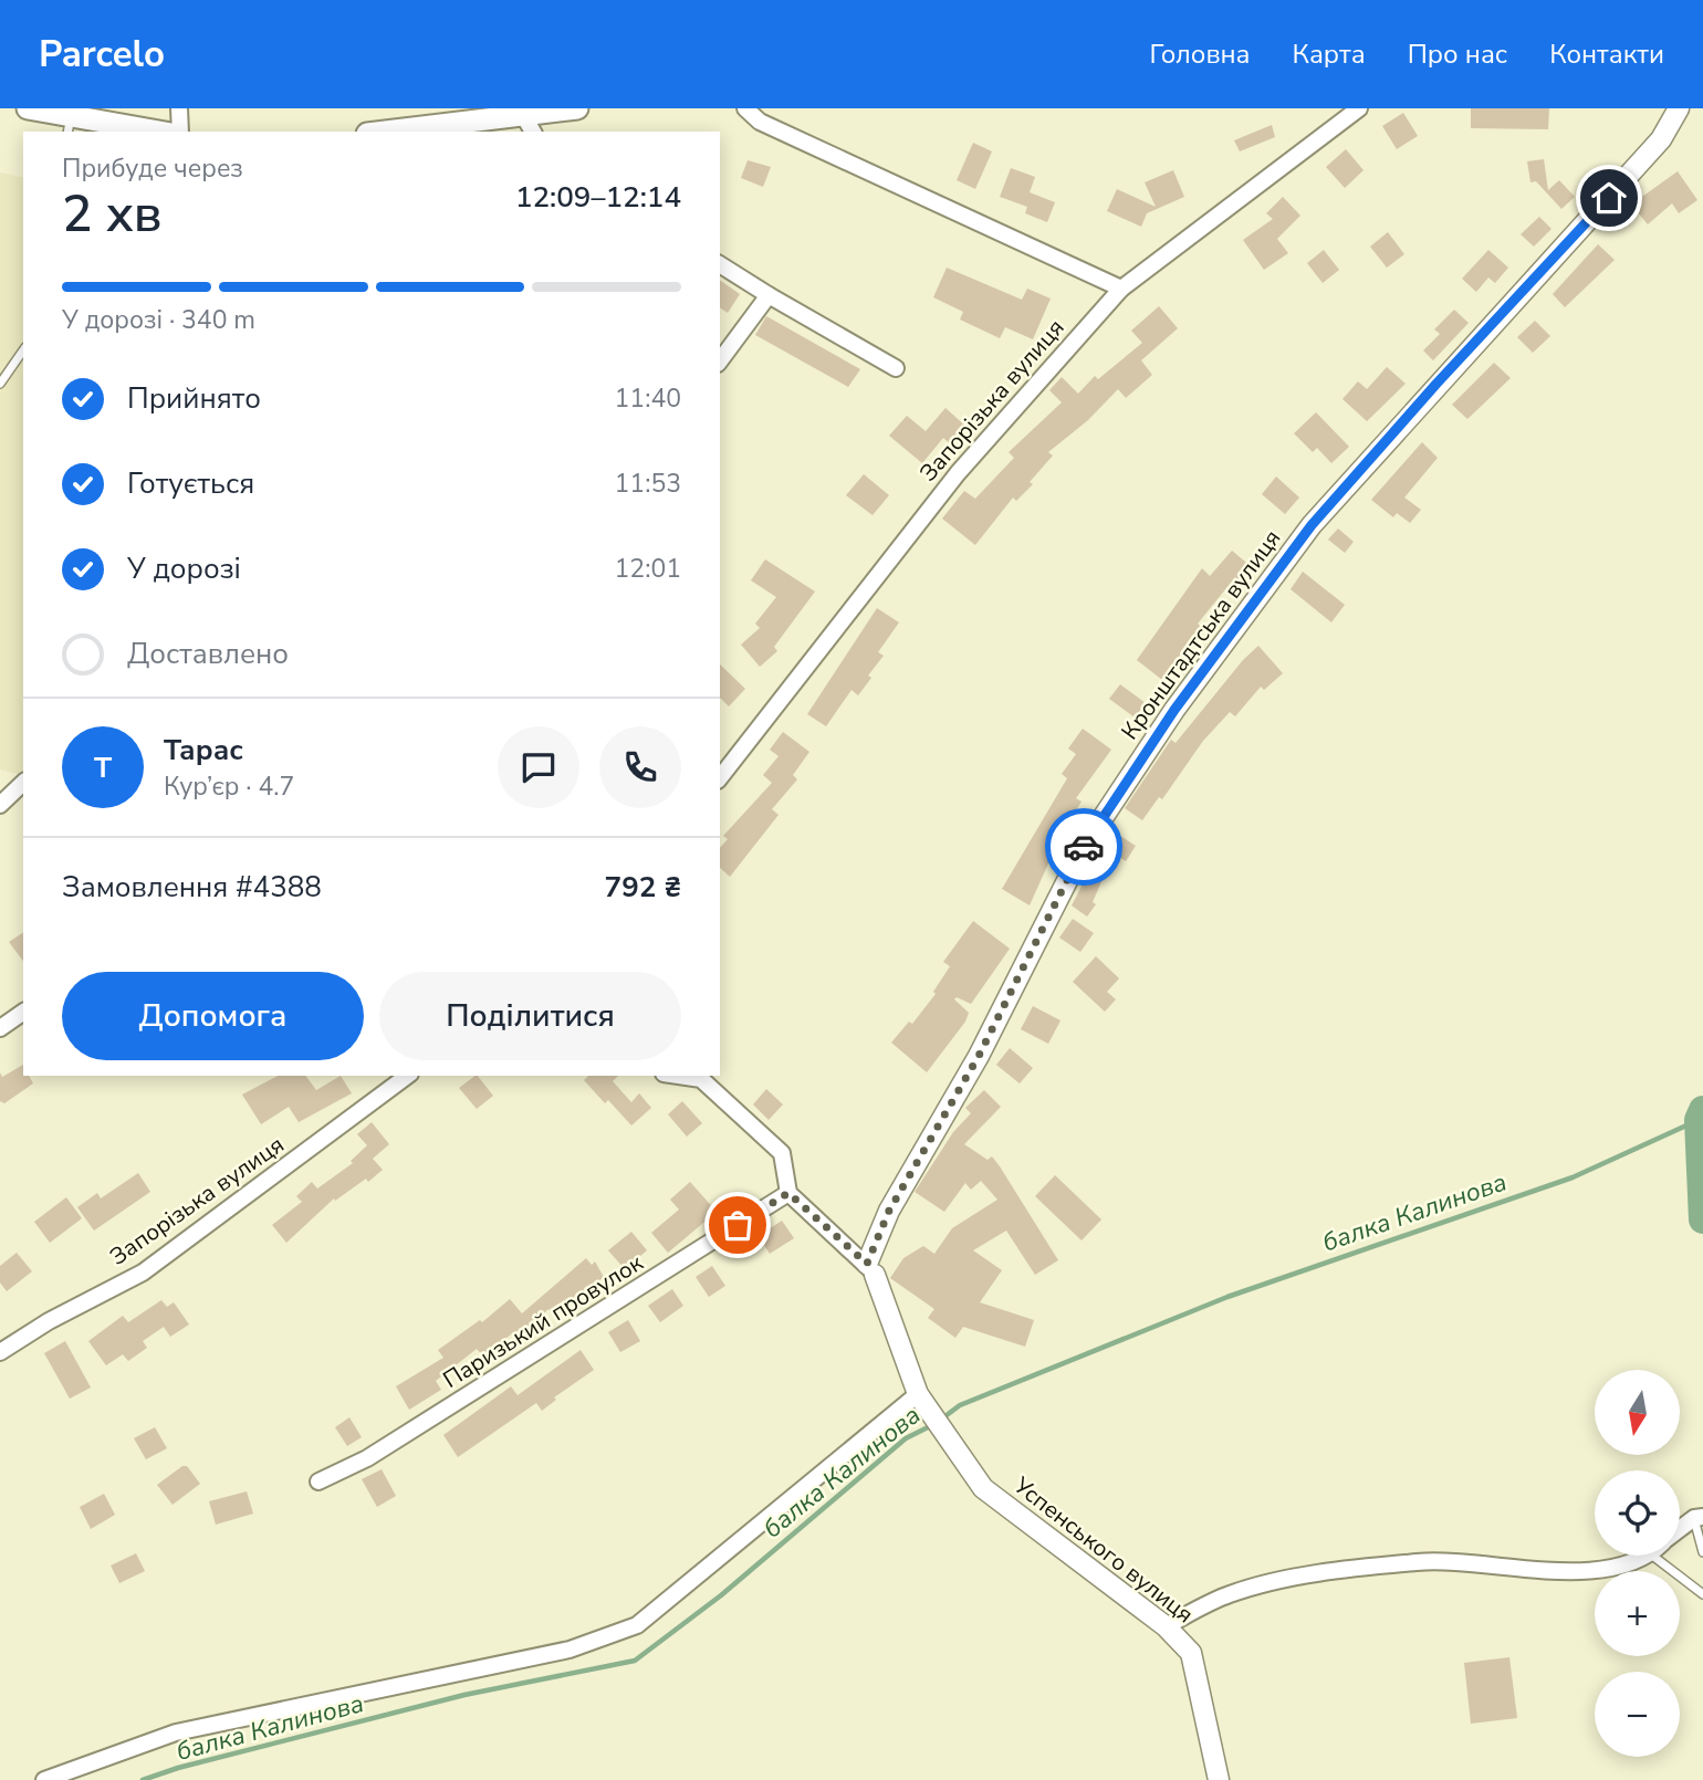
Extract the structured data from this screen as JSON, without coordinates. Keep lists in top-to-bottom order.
{
  "streets": {
    "street": [
      "Запорізька вулиця",
      "Кронштадтська вулиця",
      "Паризький провулок",
      "Успенського вулиця"
    ]
  },
  "crossings": [
    ["Кронштадтська вулиця", "Успенського вулиця"]
  ],
  "water": ["балка Калинова"],
  "north": "bottom",
  "page": {
    "header": "Parcelo",
    "nav": [
      "Головна",
      "Карта",
      "Про нас",
      "Контакти"
    ],
    "heading": ["2 хв", "Прибуде через", "12:09–12:14"],
    "panel": [
      "Тарас",
      "Кур’єр · 4.7",
      "Замовлення #4388",
      "792 ₴"
    ],
    "bar": "У дорозі · 340 m",
    "list": [
      ["Прийнято", "11:40"],
      ["Готується", "11:53"],
      ["У дорозі", "12:01"],
      "Доставлено"
    ],
    "round": "Т",
    "buttons": ["Допомога", "Поділитися"],
    "map_buttons": ["+", "−"]
  }
}
